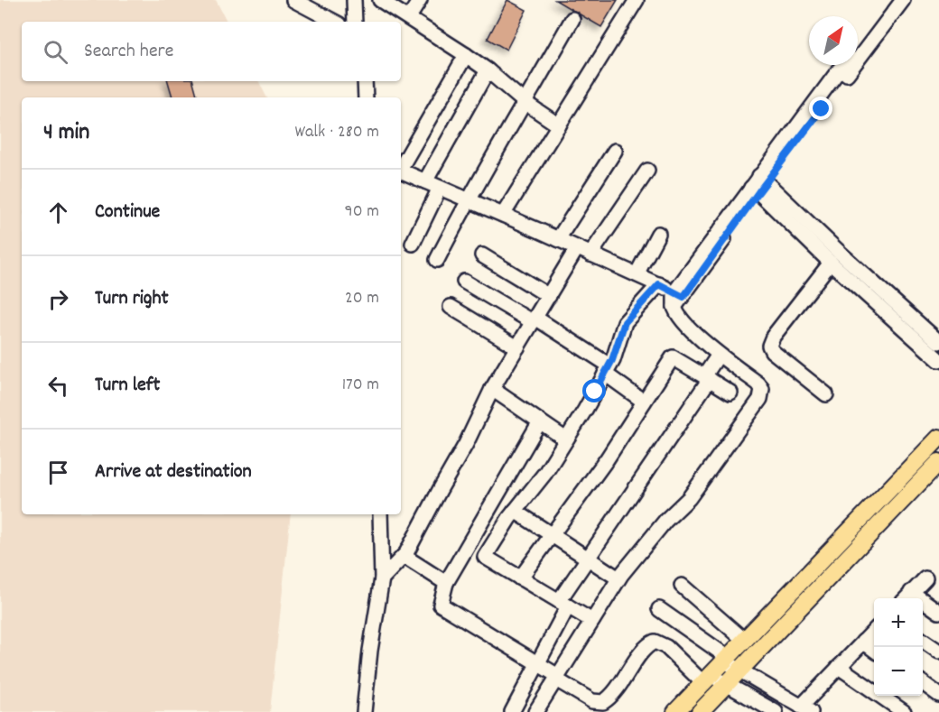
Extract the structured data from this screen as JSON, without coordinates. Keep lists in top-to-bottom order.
{
  "north": "top right",
  "page": {
    "search": "Search here",
    "heading": ["4 min", "Walk · 280 m"],
    "list": [
      ["Continue", "90 m"],
      ["Turn right", "20 m"],
      ["Turn left", "170 m"],
      "Arrive at destination"
    ],
    "map_buttons": ["+", "−"]
  }
}
